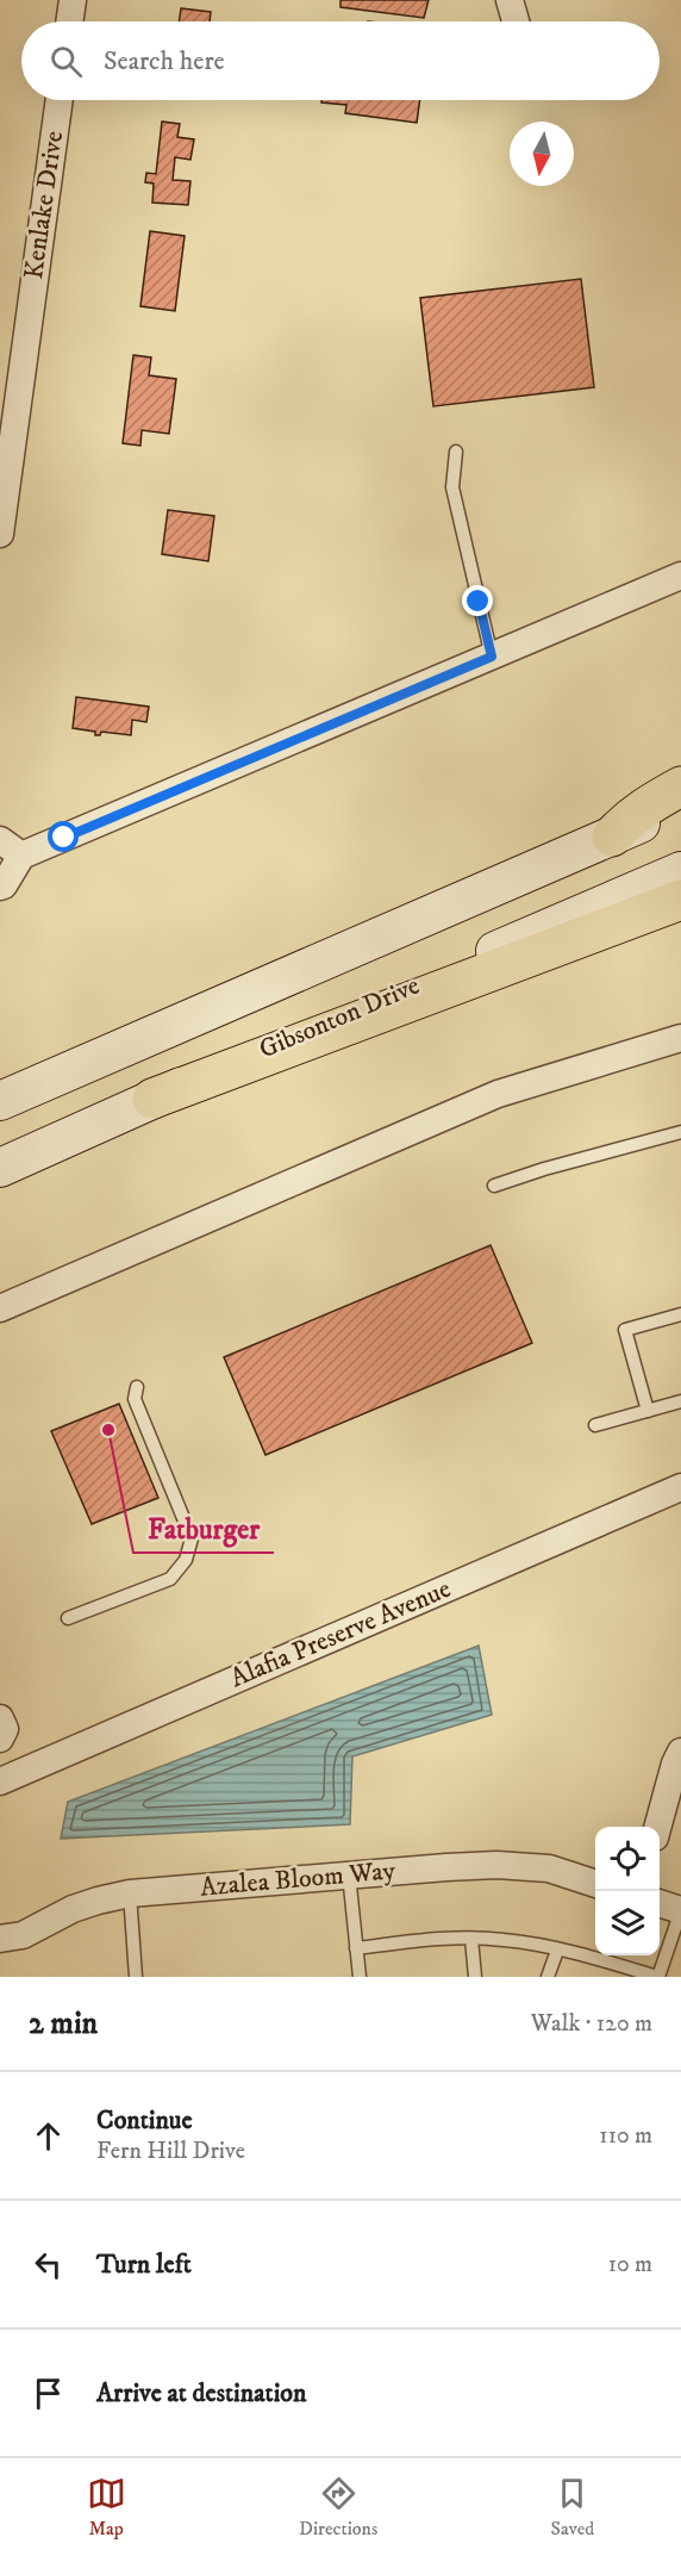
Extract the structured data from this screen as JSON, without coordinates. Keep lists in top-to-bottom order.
{
  "streets": {
    "main road": ["Gibsonton Drive"],
    "street": ["Kenlake Drive", "Alafia Preserve Avenue", "Azalea Bloom Way"]
  },
  "places": ["Fatburger"],
  "north": "bottom",
  "page": {
    "search": "Search here",
    "heading": ["2 min", "Walk · 120 m"],
    "list": [
      ["Continue", "Fern Hill Drive", "110 m"],
      ["Turn left", "10 m"],
      "Arrive at destination"
    ],
    "nav": ["Map", "Directions", "Saved"]
  }
}
